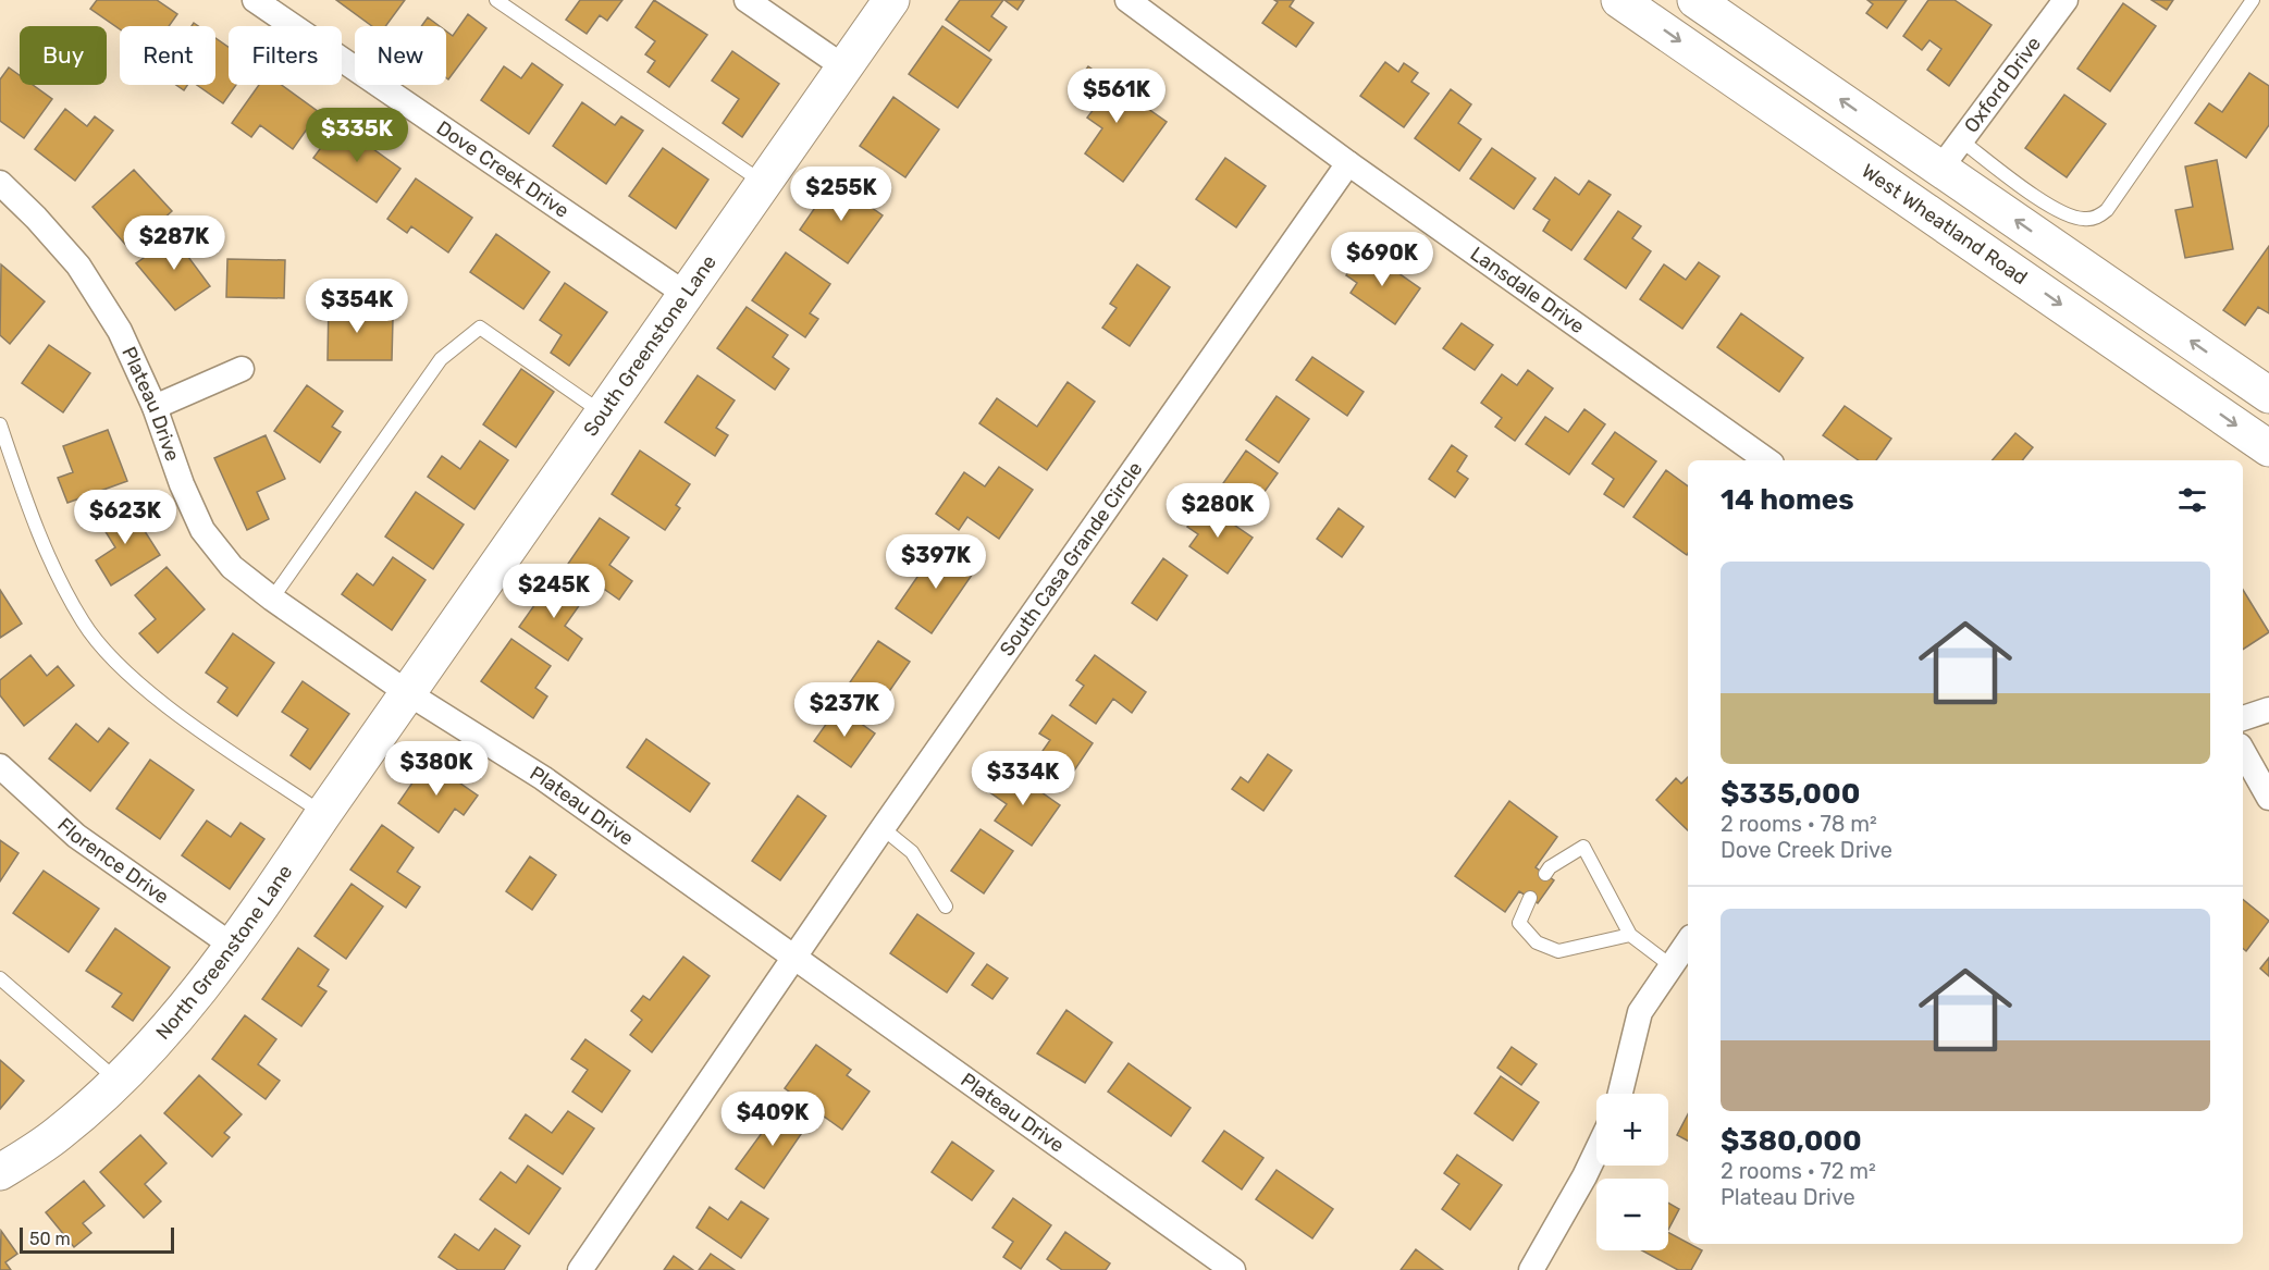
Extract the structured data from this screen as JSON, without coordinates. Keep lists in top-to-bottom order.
{
  "streets": {
    "street": [
      "Oxford Drive",
      "Dove Creek Drive",
      "West Wheatland Road",
      "Lansdale Drive",
      "South Greenstone Lane",
      "Plateau Drive",
      "South Casa Grande Circle",
      "Florence Drive",
      "North Greenstone Lane"
    ]
  },
  "crossings": [
    ["Dove Creek Drive", "South Greenstone Lane"],
    ["Lansdale Drive", "South Casa Grande Circle"],
    ["South Greenstone Lane", "Plateau Drive"],
    ["South Greenstone Lane", "North Greenstone Lane"],
    ["Plateau Drive", "South Casa Grande Circle"],
    ["Plateau Drive", "North Greenstone Lane"],
    ["Florence Drive", "North Greenstone Lane"]
  ],
  "scale_bar": "50 m",
  "page": {
    "chip": [
      "Buy",
      "Rent",
      "Filters",
      "New"
    ],
    "price": [
      "$561K",
      "$335K",
      "$255K",
      "$287K",
      "$690K",
      "$354K",
      "$280K",
      "$623K",
      "$397K",
      "$245K",
      "$237K",
      "$380K",
      "$334K",
      "$409K"
    ],
    "heading": "14 homes",
    "list": [
      {
        "name": "$335,000",
        "note": "2 rooms · 78 m² · Dove Creek Drive"
      },
      {
        "name": "$380,000",
        "note": "2 rooms · 72 m² · Plateau Drive"
      }
    ],
    "map_buttons": ["+", "−"],
    "scale": "50 m"
  }
}
